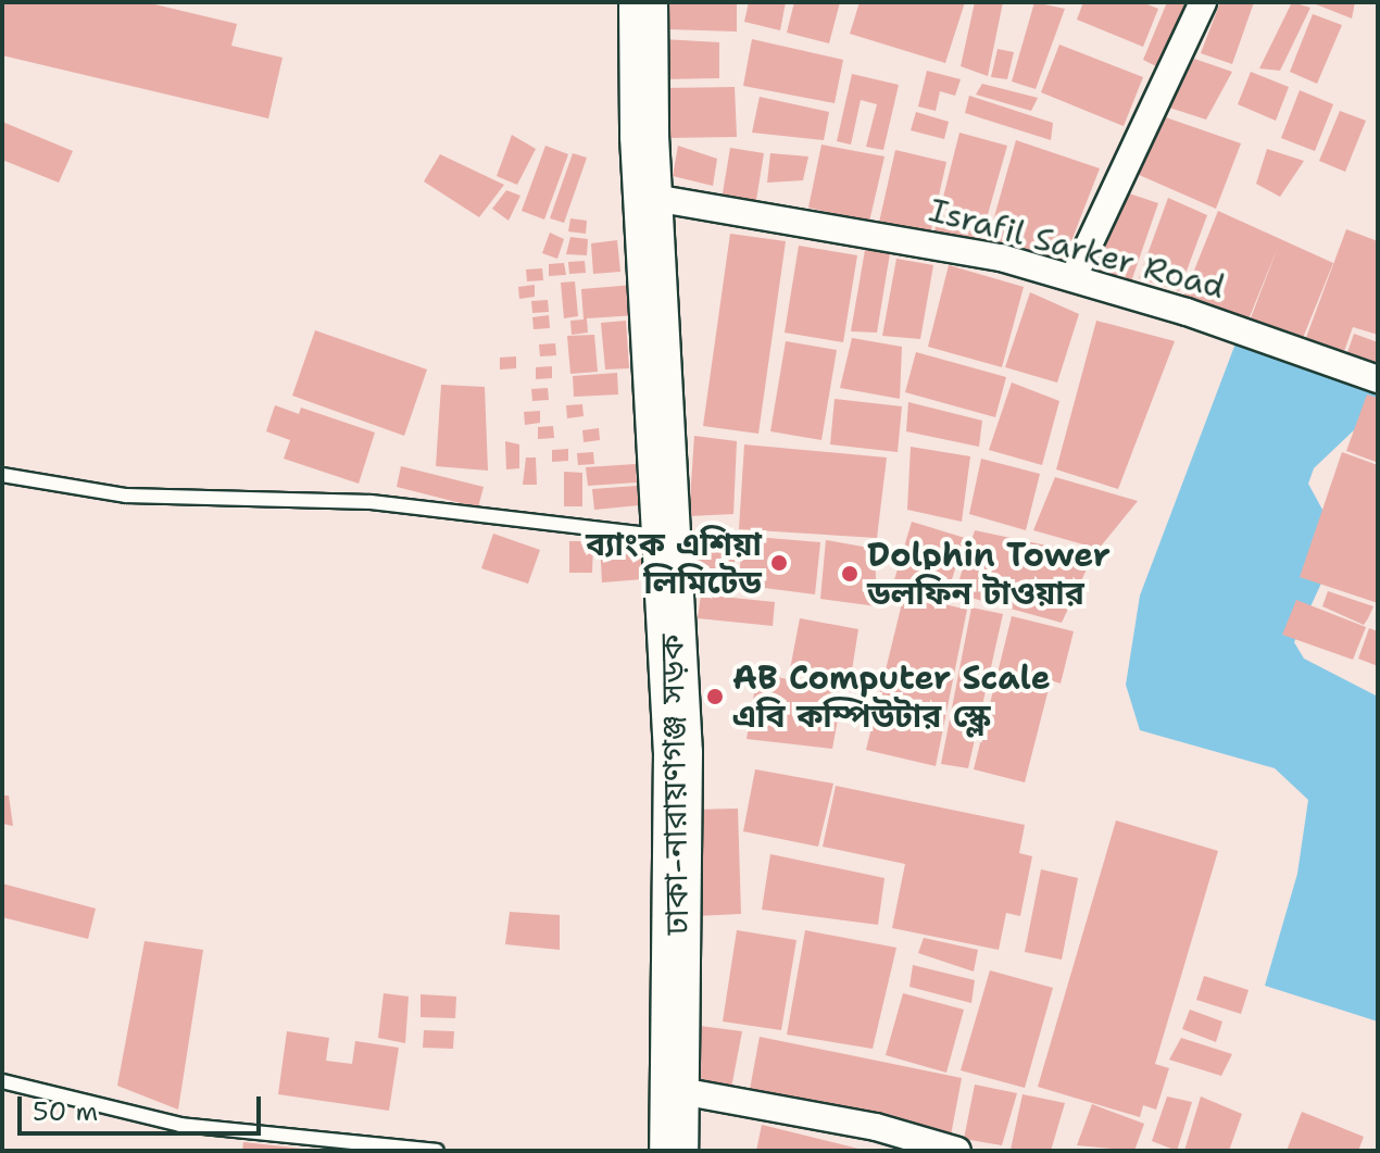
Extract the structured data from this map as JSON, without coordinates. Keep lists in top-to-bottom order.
{
  "streets": {
    "highway": ["ঢাকা-নারায়ণগঞ্জ সড়ক"],
    "street": ["Israfil Sarker Road"]
  },
  "crossings": [
    ["Israfil Sarker Road", "ঢাকা-নারায়ণগঞ্জ সড়ক"]
  ],
  "places": ["ব্যাংক এশিয়া লিমিটেড", "Dolphin Tower ডলফিন টাওয়ার", "AB Computer Scale এবি কম্পিউটার স্কেল"],
  "scale_bar": "50 m"
}
